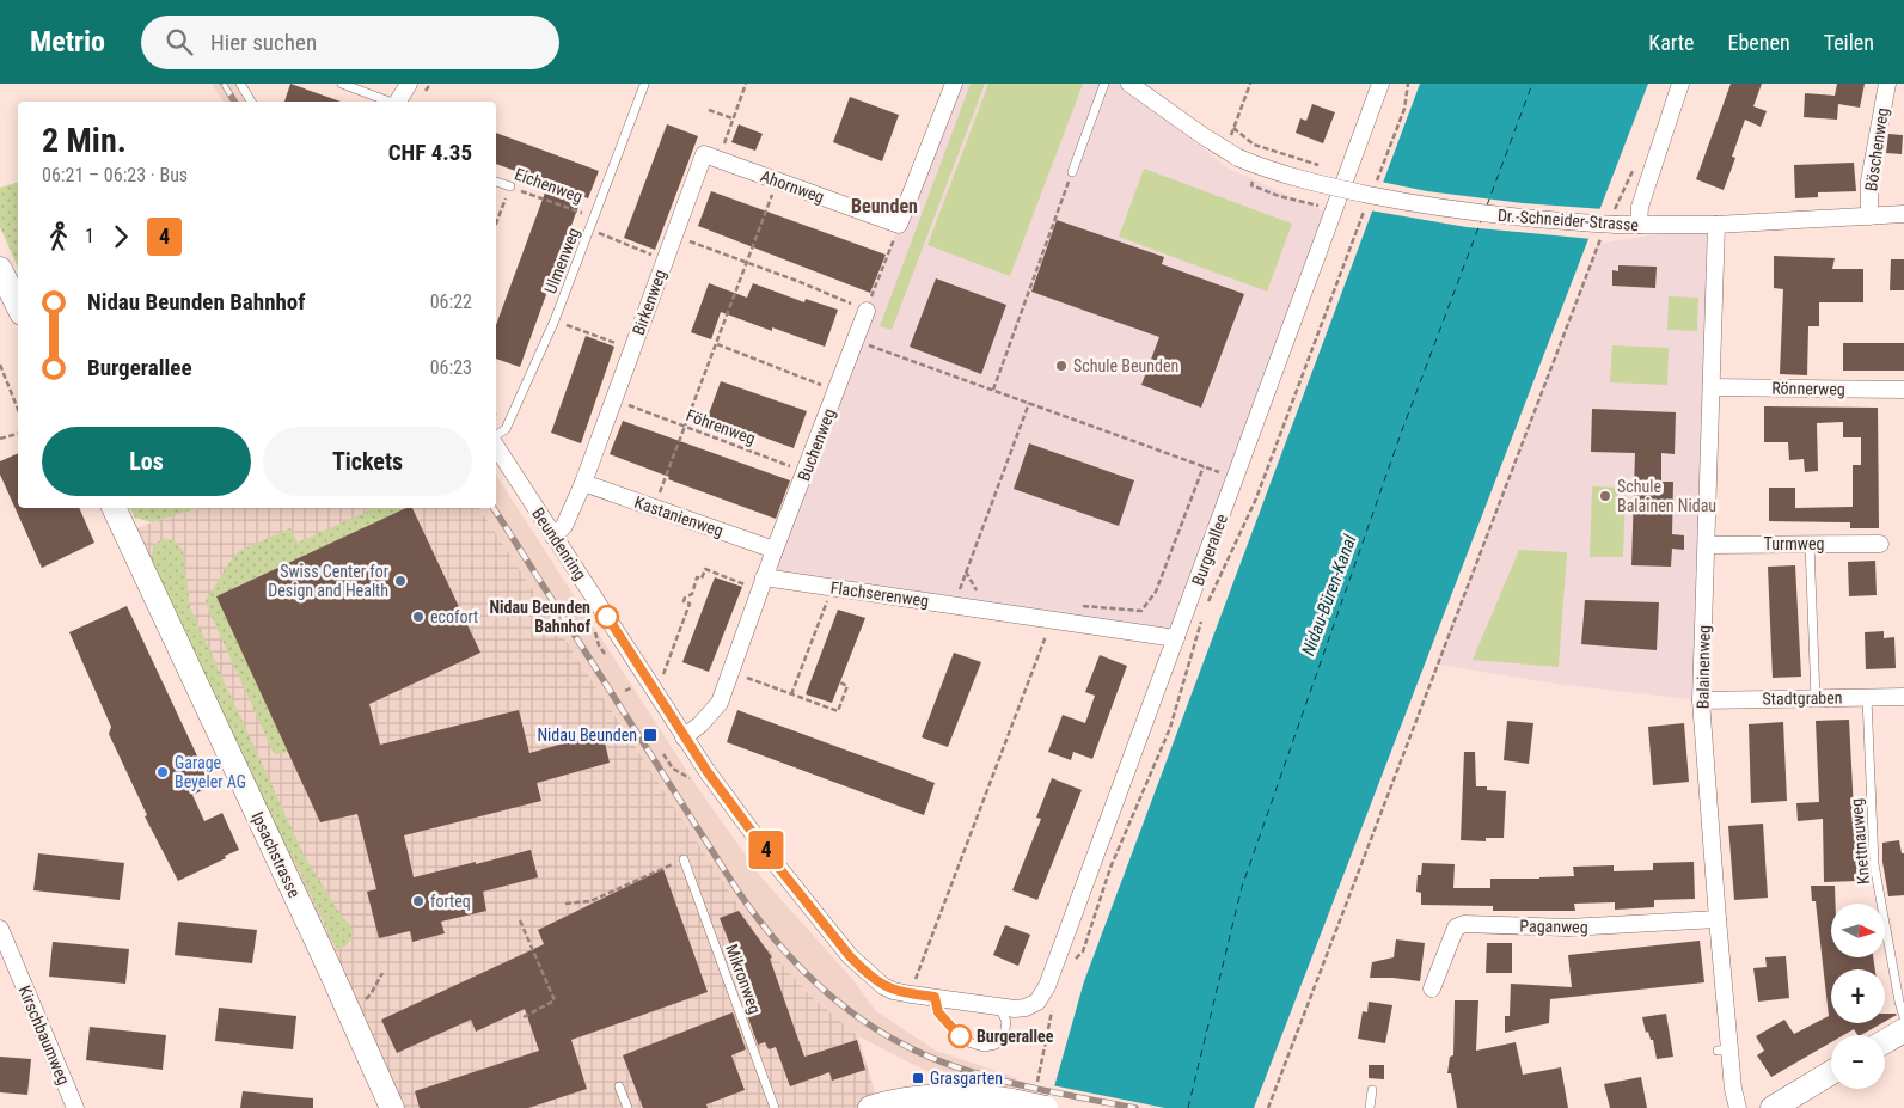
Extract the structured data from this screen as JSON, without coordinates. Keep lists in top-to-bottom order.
{
  "streets": {
    "main road": ["Ipsachstrasse"],
    "street": [
      "Böschenweg",
      "Ahornweg",
      "Dr.-Schneider-Strasse",
      "Birkenweg",
      "Rönnerweg",
      "Buchenweg",
      "Kastanienweg",
      "Beundenring",
      "Turmweg",
      "Burgerallee",
      "Flachserenweg",
      "Balainenweg",
      "Stadtgraben",
      "Paganweg",
      "Kirschbaumweg"
    ],
    "lane": [
      "Eichenweg",
      "Ulmenweg",
      "Knettnauweg",
      "Mikronweg"
    ],
    "path": ["Föhrenweg"]
  },
  "crossings": [
    ["Böschenweg", "Dr.-Schneider-Strasse"],
    ["Eichenweg", "Ulmenweg"],
    ["Ahornweg", "Birkenweg"],
    ["Dr.-Schneider-Strasse", "Balainenweg"],
    ["Birkenweg", "Kastanienweg"],
    ["Birkenweg", "Beundenring"],
    ["Rönnerweg", "Balainenweg"],
    ["Föhrenweg", "Buchenweg"],
    ["Buchenweg", "Kastanienweg"],
    ["Buchenweg", "Flachserenweg"],
    ["Beundenring", "Burgerallee"],
    ["Turmweg", "Balainenweg"],
    ["Burgerallee", "Flachserenweg"],
    ["Balainenweg", "Stadtgraben"],
    ["Balainenweg", "Paganweg"],
    ["Stadtgraben", "Knettnauweg"]
  ],
  "districts": ["Beunden"],
  "water": ["Nidau-Büren-Kanal"],
  "places": {
    "other": [
      "Schule Beunden",
      "Schule Balainen Nidau",
      "Swiss Center for Design and Health",
      "ecofort",
      "Nidau Beunden Bahnhof",
      "Garage Beyeler AG",
      "forteq",
      "Burgerallee"
    ],
    "transit": ["Nidau Beunden", "Grasgarten"]
  },
  "lines": ["bus line 4"],
  "north": "right",
  "page": {
    "header": "Metrio",
    "search": "Hier suchen",
    "nav": ["Karte", "Ebenen", "Teilen"],
    "on_map": "4",
    "heading": ["2 Min.", "06:21 – 06:23 · Bus", "CHF 4.35"],
    "legs": ["1", "4"],
    "list": [
      {
        "name": "Nidau Beunden Bahnhof",
        "value": "06:22"
      },
      {
        "name": "Burgerallee",
        "value": "06:23"
      }
    ],
    "buttons": ["Los", "Tickets"],
    "map_buttons": ["+", "−"]
  }
}
